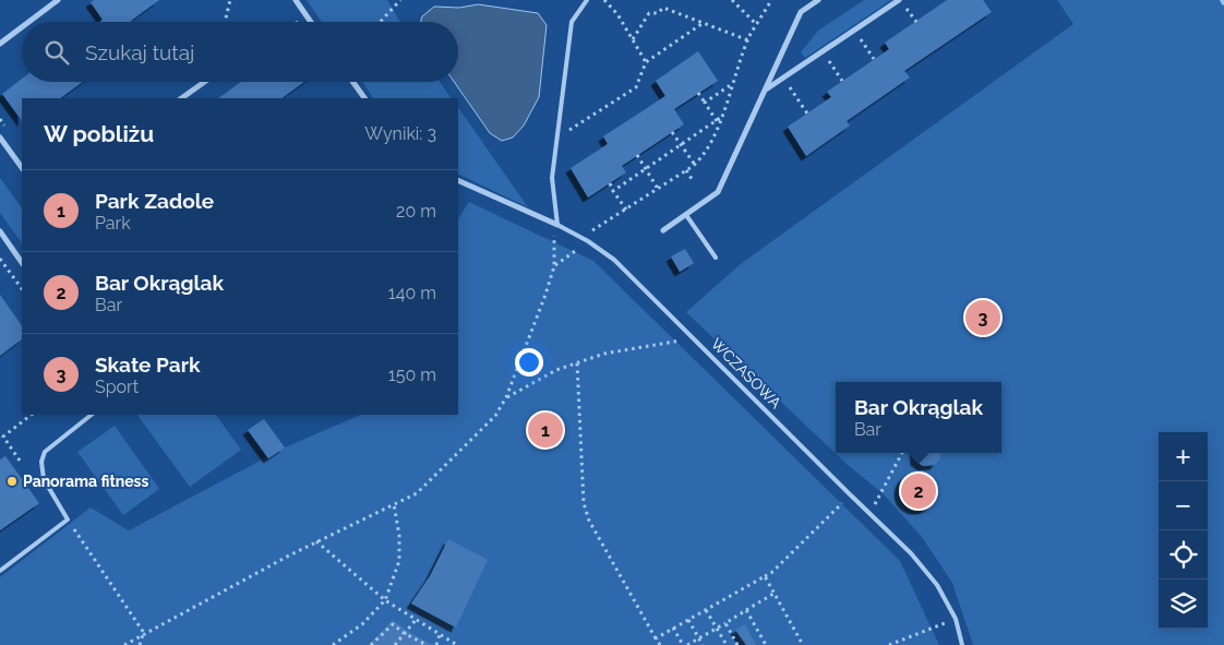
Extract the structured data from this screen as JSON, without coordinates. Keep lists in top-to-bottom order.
{
  "streets": {
    "street": ["WCZASOWA"]
  },
  "places": ["Panorama fitness"],
  "page": {
    "search": "Szukaj tutaj",
    "heading": ["W pobliżu", "Wyniki: 3"],
    "list": [
      {
        "mark": "1",
        "name": "Park Zadole",
        "note": "Park",
        "value": "20 m"
      },
      {
        "mark": "2",
        "name": "Bar Okrąglak",
        "note": "Bar",
        "value": "140 m"
      },
      {
        "mark": "3",
        "name": "Skate Park",
        "note": "Sport",
        "value": "150 m"
      }
    ],
    "pins": ["3", "1", "2"],
    "popup": ["Bar Okrąglak", "Bar"],
    "map_buttons": ["+", "−"]
  }
}
